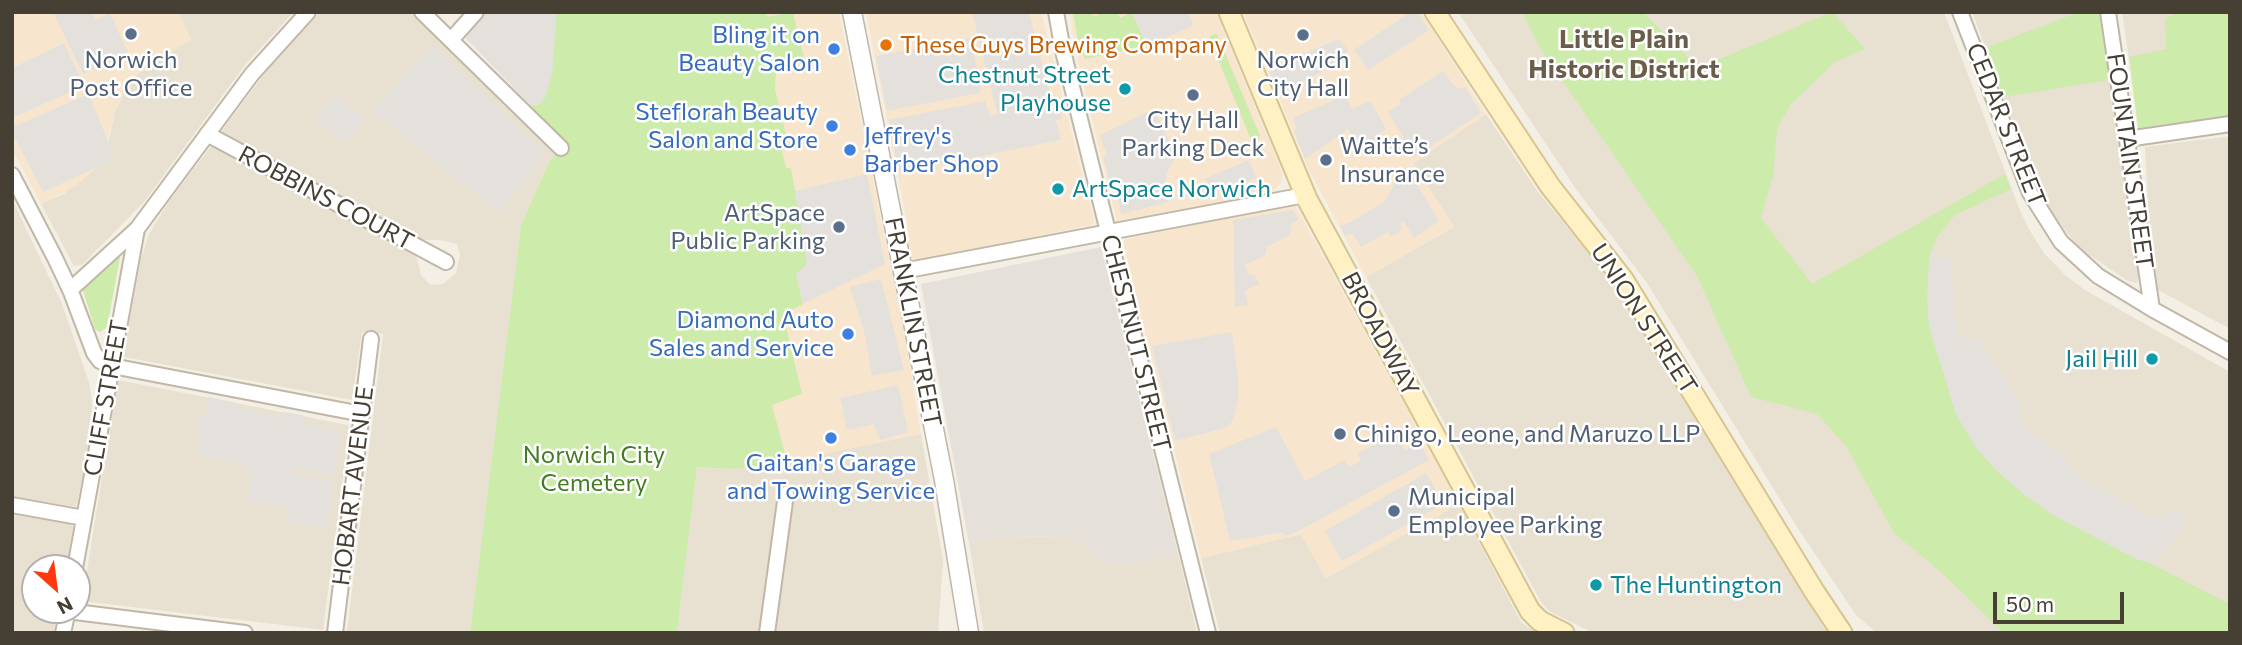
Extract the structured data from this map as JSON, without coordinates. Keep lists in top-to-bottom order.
{
  "streets": {
    "main road": ["UNION STREET", "BROADWAY"],
    "street": [
      "CEDAR STREET",
      "FOUNTAIN STREET",
      "ROBBINS COURT",
      "FRANKLIN STREET",
      "CHESTNUT STREET",
      "CLIFF STREET",
      "HOBART AVENUE"
    ]
  },
  "crossings": [
    ["CEDAR STREET", "FOUNTAIN STREET"],
    ["ROBBINS COURT", "CLIFF STREET"]
  ],
  "districts": ["Little Plain Historic District"],
  "parks": ["Norwich City Cemetery"],
  "places": [
    "Norwich Post Office",
    "Norwich City Hall",
    "These Guys Brewing Company",
    "Bling it on Beauty Salon",
    "Chestnut Street Playhouse",
    "City Hall Parking Deck",
    "Steflorah Beauty Salon and Store",
    "Jeffrey's Barber Shop",
    "Waitte’s Insurance",
    "ArtSpace Norwich",
    "ArtSpace Public Parking",
    "Diamond Auto Sales and Service",
    "Jail Hill",
    "Chinigo, Leone, and Maruzo LLP",
    "Gaitan's Garage and Towing Service",
    "Municipal Employee Parking",
    "The Huntington"
  ],
  "scale_bar": "50 m",
  "north": "bottom right"
}
